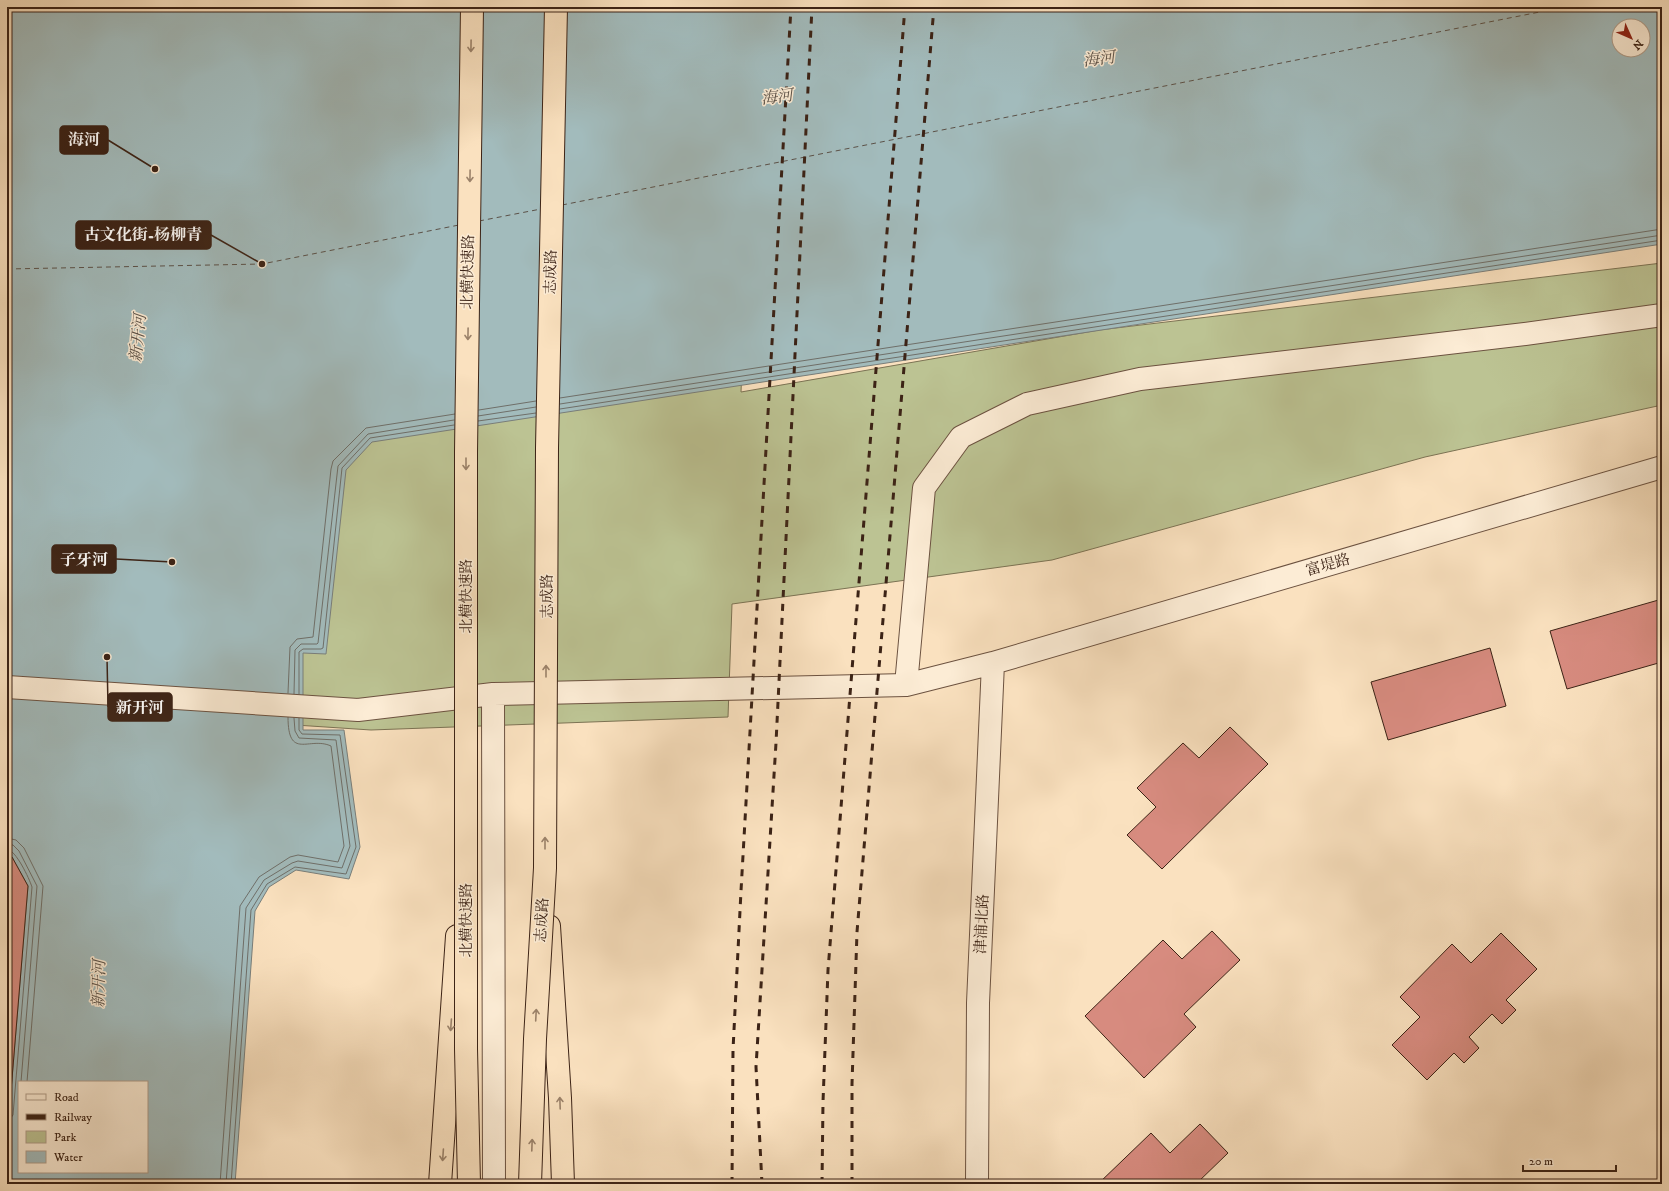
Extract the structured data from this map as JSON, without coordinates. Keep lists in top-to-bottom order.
{
  "streets": {
    "highway": ["北横快速路", "志成路"],
    "street": ["富堤路", "津浦北路"]
  },
  "crossings": [
    ["富堤路", "津浦北路"]
  ],
  "one_way": ["北横快速路"],
  "water": ["海河", "新开河"],
  "places": [
    "海河",
    "古文化街-杨柳青",
    "子牙河",
    "新开河"
  ],
  "legend": [
    "Road",
    "Railway",
    "Park",
    "Water"
  ],
  "scale_bar": "20 m",
  "north": "bottom right"
}
